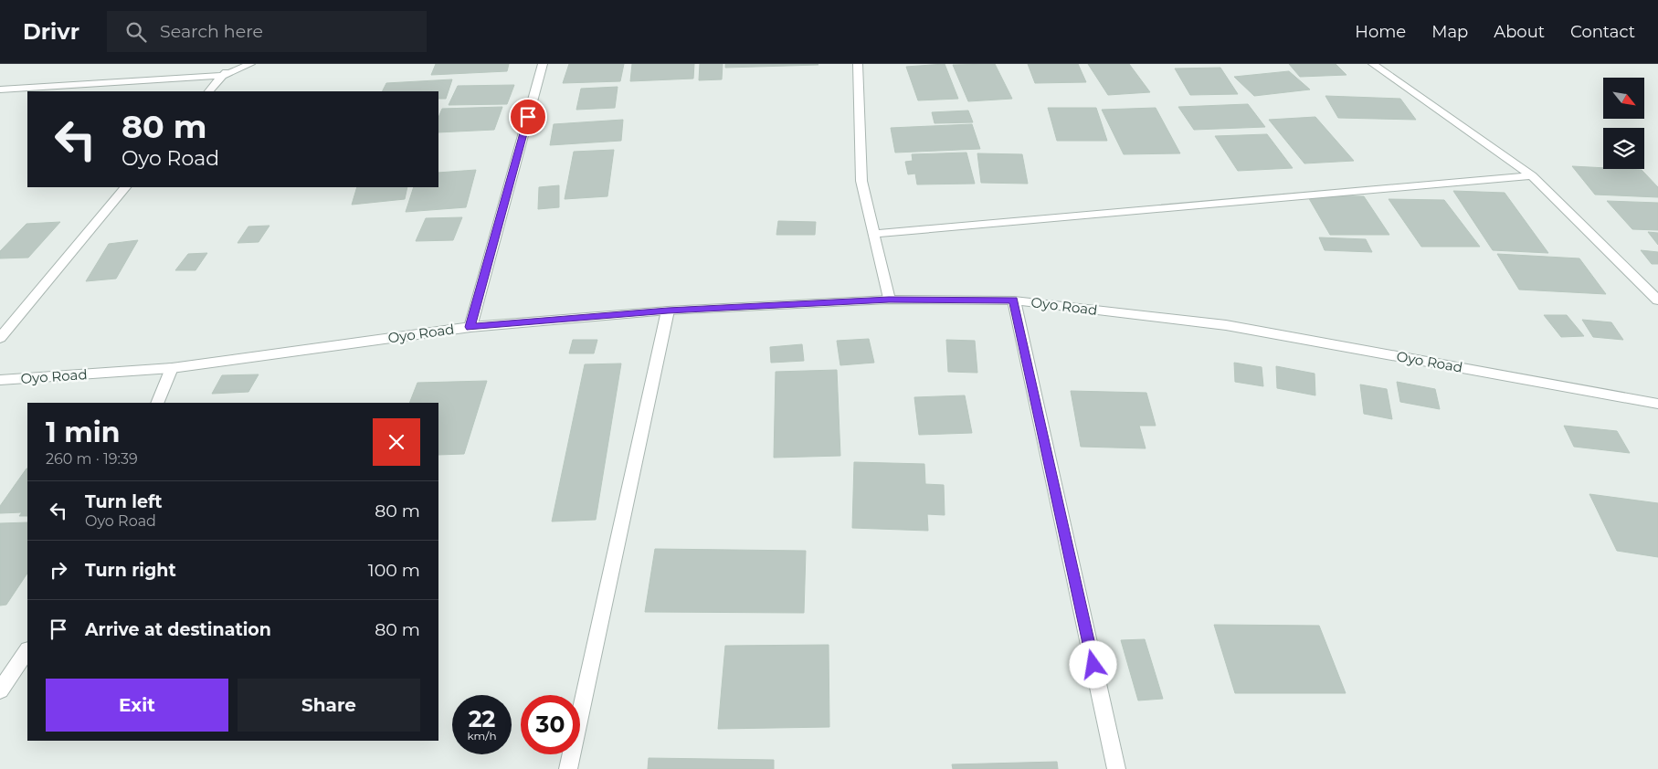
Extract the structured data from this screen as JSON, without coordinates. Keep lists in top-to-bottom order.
{
  "streets": {
    "street": ["Oyo Road"]
  },
  "north": "bottom right",
  "page": {
    "header": "Drivr",
    "search": "Search here",
    "nav": [
      "Home",
      "Map",
      "About",
      "Contact"
    ],
    "turn": ["80 m", "Oyo Road"],
    "heading": ["1 min", "260 m · 19:39"],
    "list": [
      {
        "name": "Turn left",
        "note": "Oyo Road",
        "value": "80 m"
      },
      {
        "name": "Turn right",
        "value": "100 m"
      },
      {
        "name": "Arrive at destination",
        "value": "80 m"
      }
    ],
    "buttons": ["Exit", "Share"],
    "speed": "22 km/h",
    "limit": "30"
  }
}
